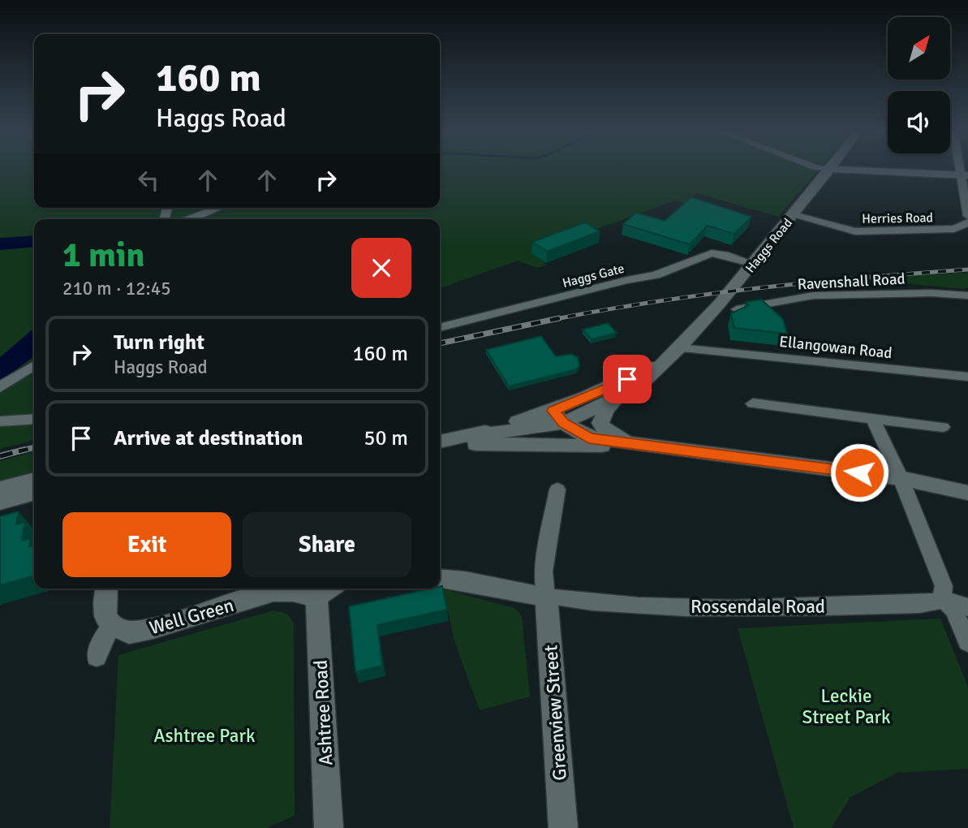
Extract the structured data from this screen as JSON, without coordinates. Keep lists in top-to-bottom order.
{
  "streets": {
    "main road": [
      "Haggs Road",
      "Well Green",
      "Ashtree Road",
      "Greenview Street"
    ],
    "street": [
      "Herries Road",
      "Haggs Gate",
      "Ravenshall Road",
      "Ellangowan Road",
      "Rossendale Road"
    ]
  },
  "crossings": [
    ["Herries Road", "Haggs Road"],
    ["Haggs Road", "Haggs Gate"],
    ["Haggs Road", "Ellangowan Road"],
    ["Rossendale Road", "Greenview Street"],
    ["Well Green", "Ashtree Road"]
  ],
  "parks": ["Leckie Street Park", "Ashtree Park"],
  "north": "top right",
  "page": {
    "turn": ["160 m", "Haggs Road"],
    "heading": ["1 min", "210 m · 12:45"],
    "list": [
      {
        "name": "Turn right",
        "note": "Haggs Road",
        "value": "160 m"
      },
      {
        "name": "Arrive at destination",
        "value": "50 m"
      }
    ],
    "buttons": ["Exit", "Share"]
  }
}
